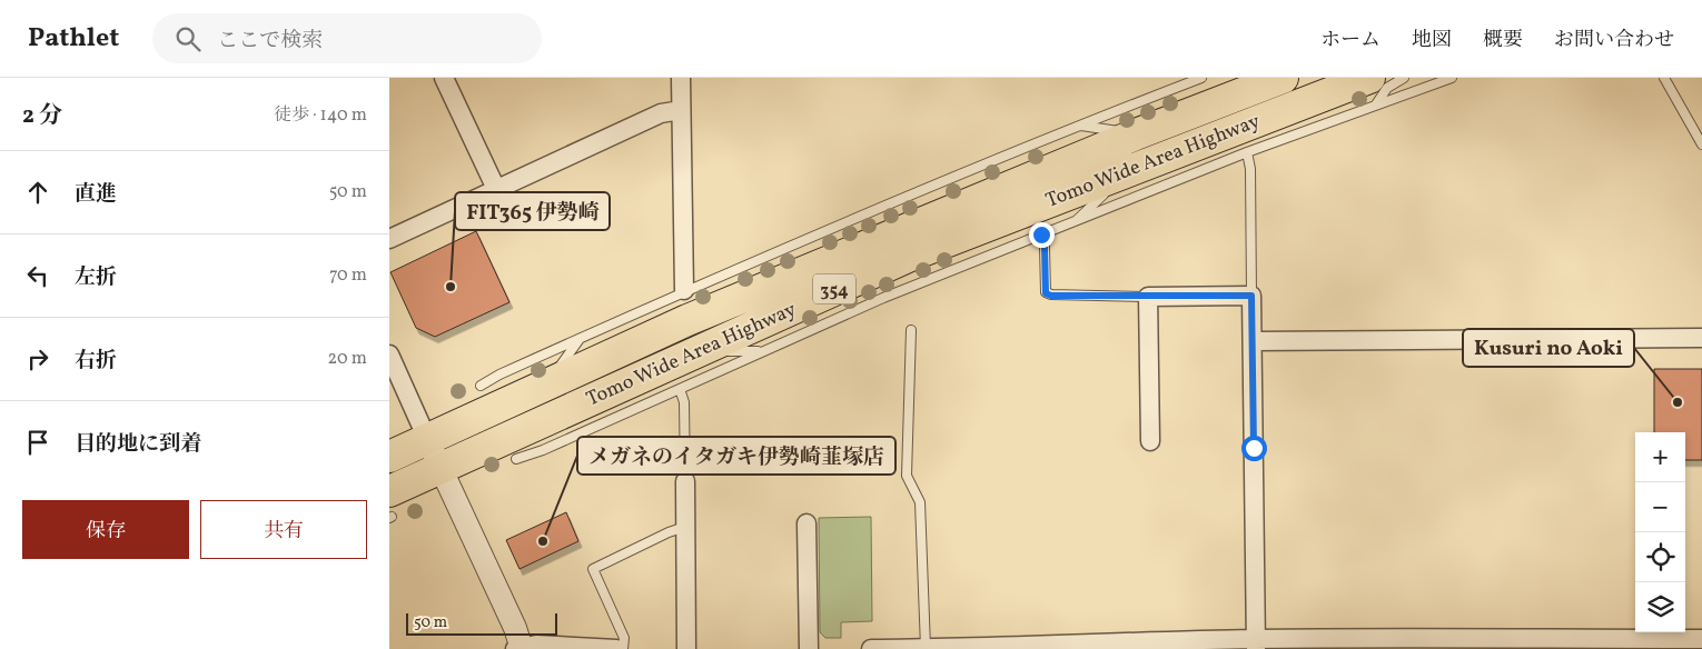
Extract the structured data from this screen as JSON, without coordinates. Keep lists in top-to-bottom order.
{
  "streets": {
    "highway": ["Tomo Wide Area Highway", "354"]
  },
  "places": ["FIT365 伊勢崎", "Kusuri no Aoki", "メガネのイタガキ伊勢崎韮塚店"],
  "scale_bar": "50 m",
  "page": {
    "header": "Pathlet",
    "search": "ここで検索",
    "nav": [
      "ホーム",
      "地図",
      "概要",
      "お問い合わせ"
    ],
    "heading": ["2 分", "徒歩 · 140 m"],
    "list": [
      ["直進", "50 m"],
      ["左折", "70 m"],
      ["右折", "20 m"],
      "目的地に到着"
    ],
    "map_buttons": ["+", "−"],
    "buttons": ["保存", "共有"],
    "scale": "50 m"
  }
}
